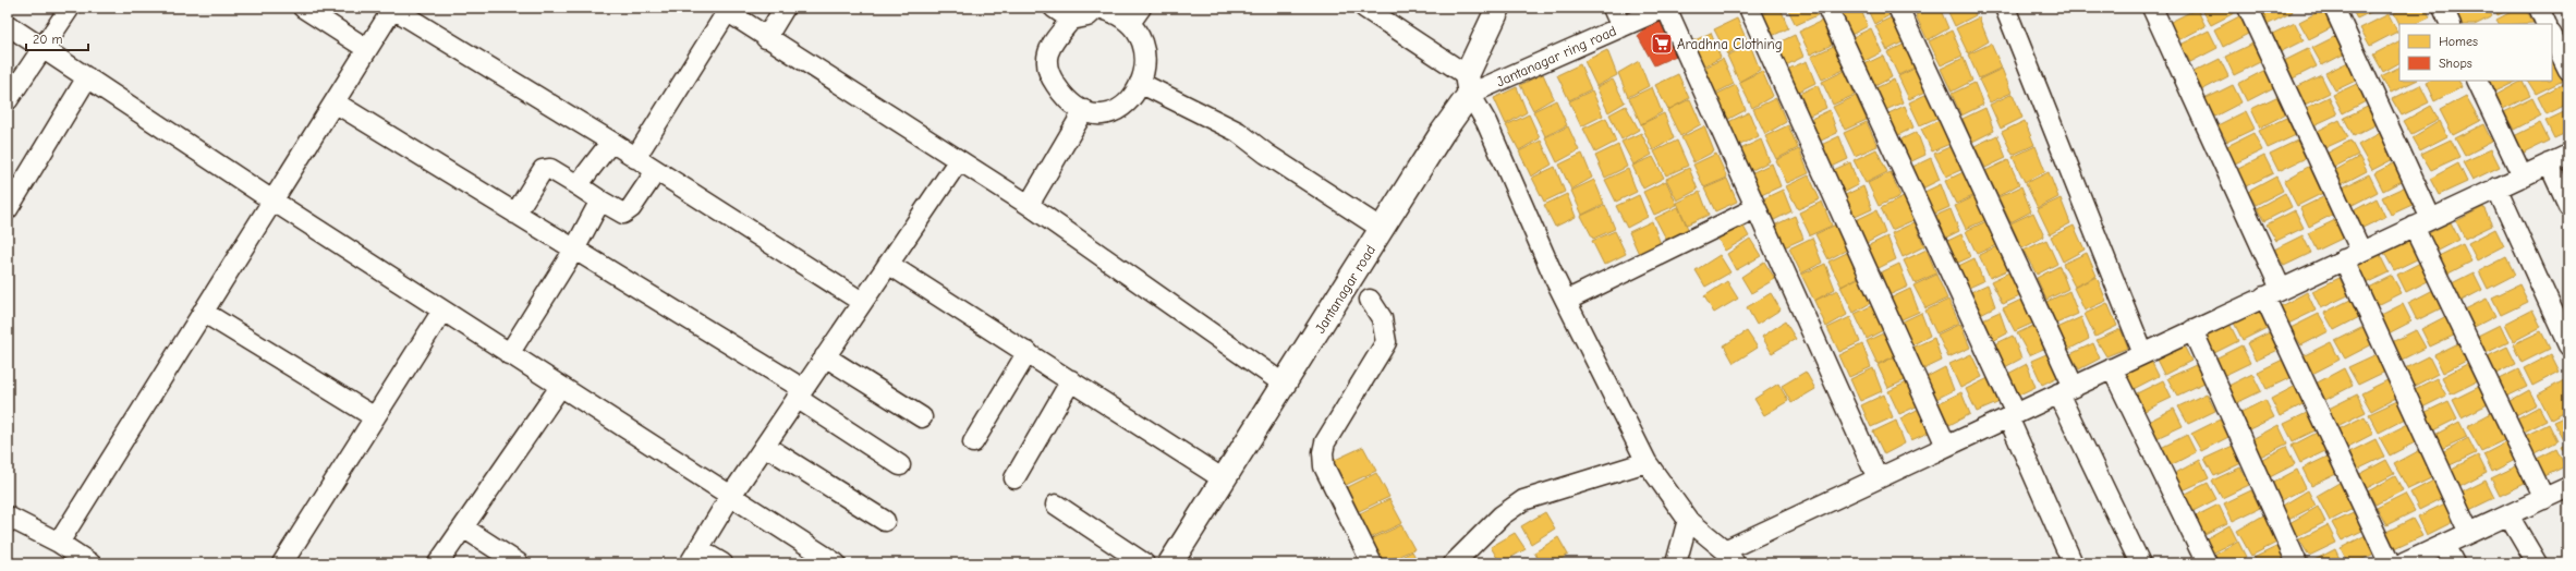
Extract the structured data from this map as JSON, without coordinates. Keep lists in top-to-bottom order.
{
  "streets": {
    "street": ["Jantanagar ring road", "Jantanagar road"]
  },
  "crossings": [
    ["Jantanagar ring road", "Jantanagar road"]
  ],
  "places": {
    "supermarket": ["Aradhna Clothing"]
  },
  "legend": ["Homes", "Shops"],
  "scale_bar": "20 m"
}
